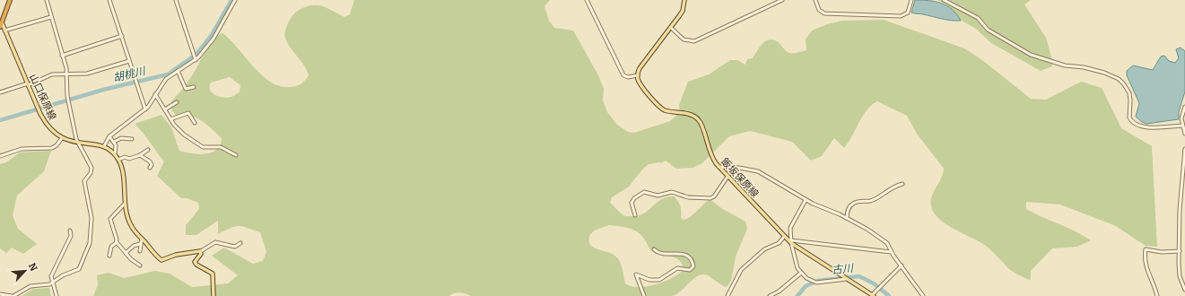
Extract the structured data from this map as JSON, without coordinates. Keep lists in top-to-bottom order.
{
  "streets": {
    "main road": ["山口保原線", "飯坂保原線"]
  },
  "water": ["胡桃川", "古川"],
  "north": "top right"
}
